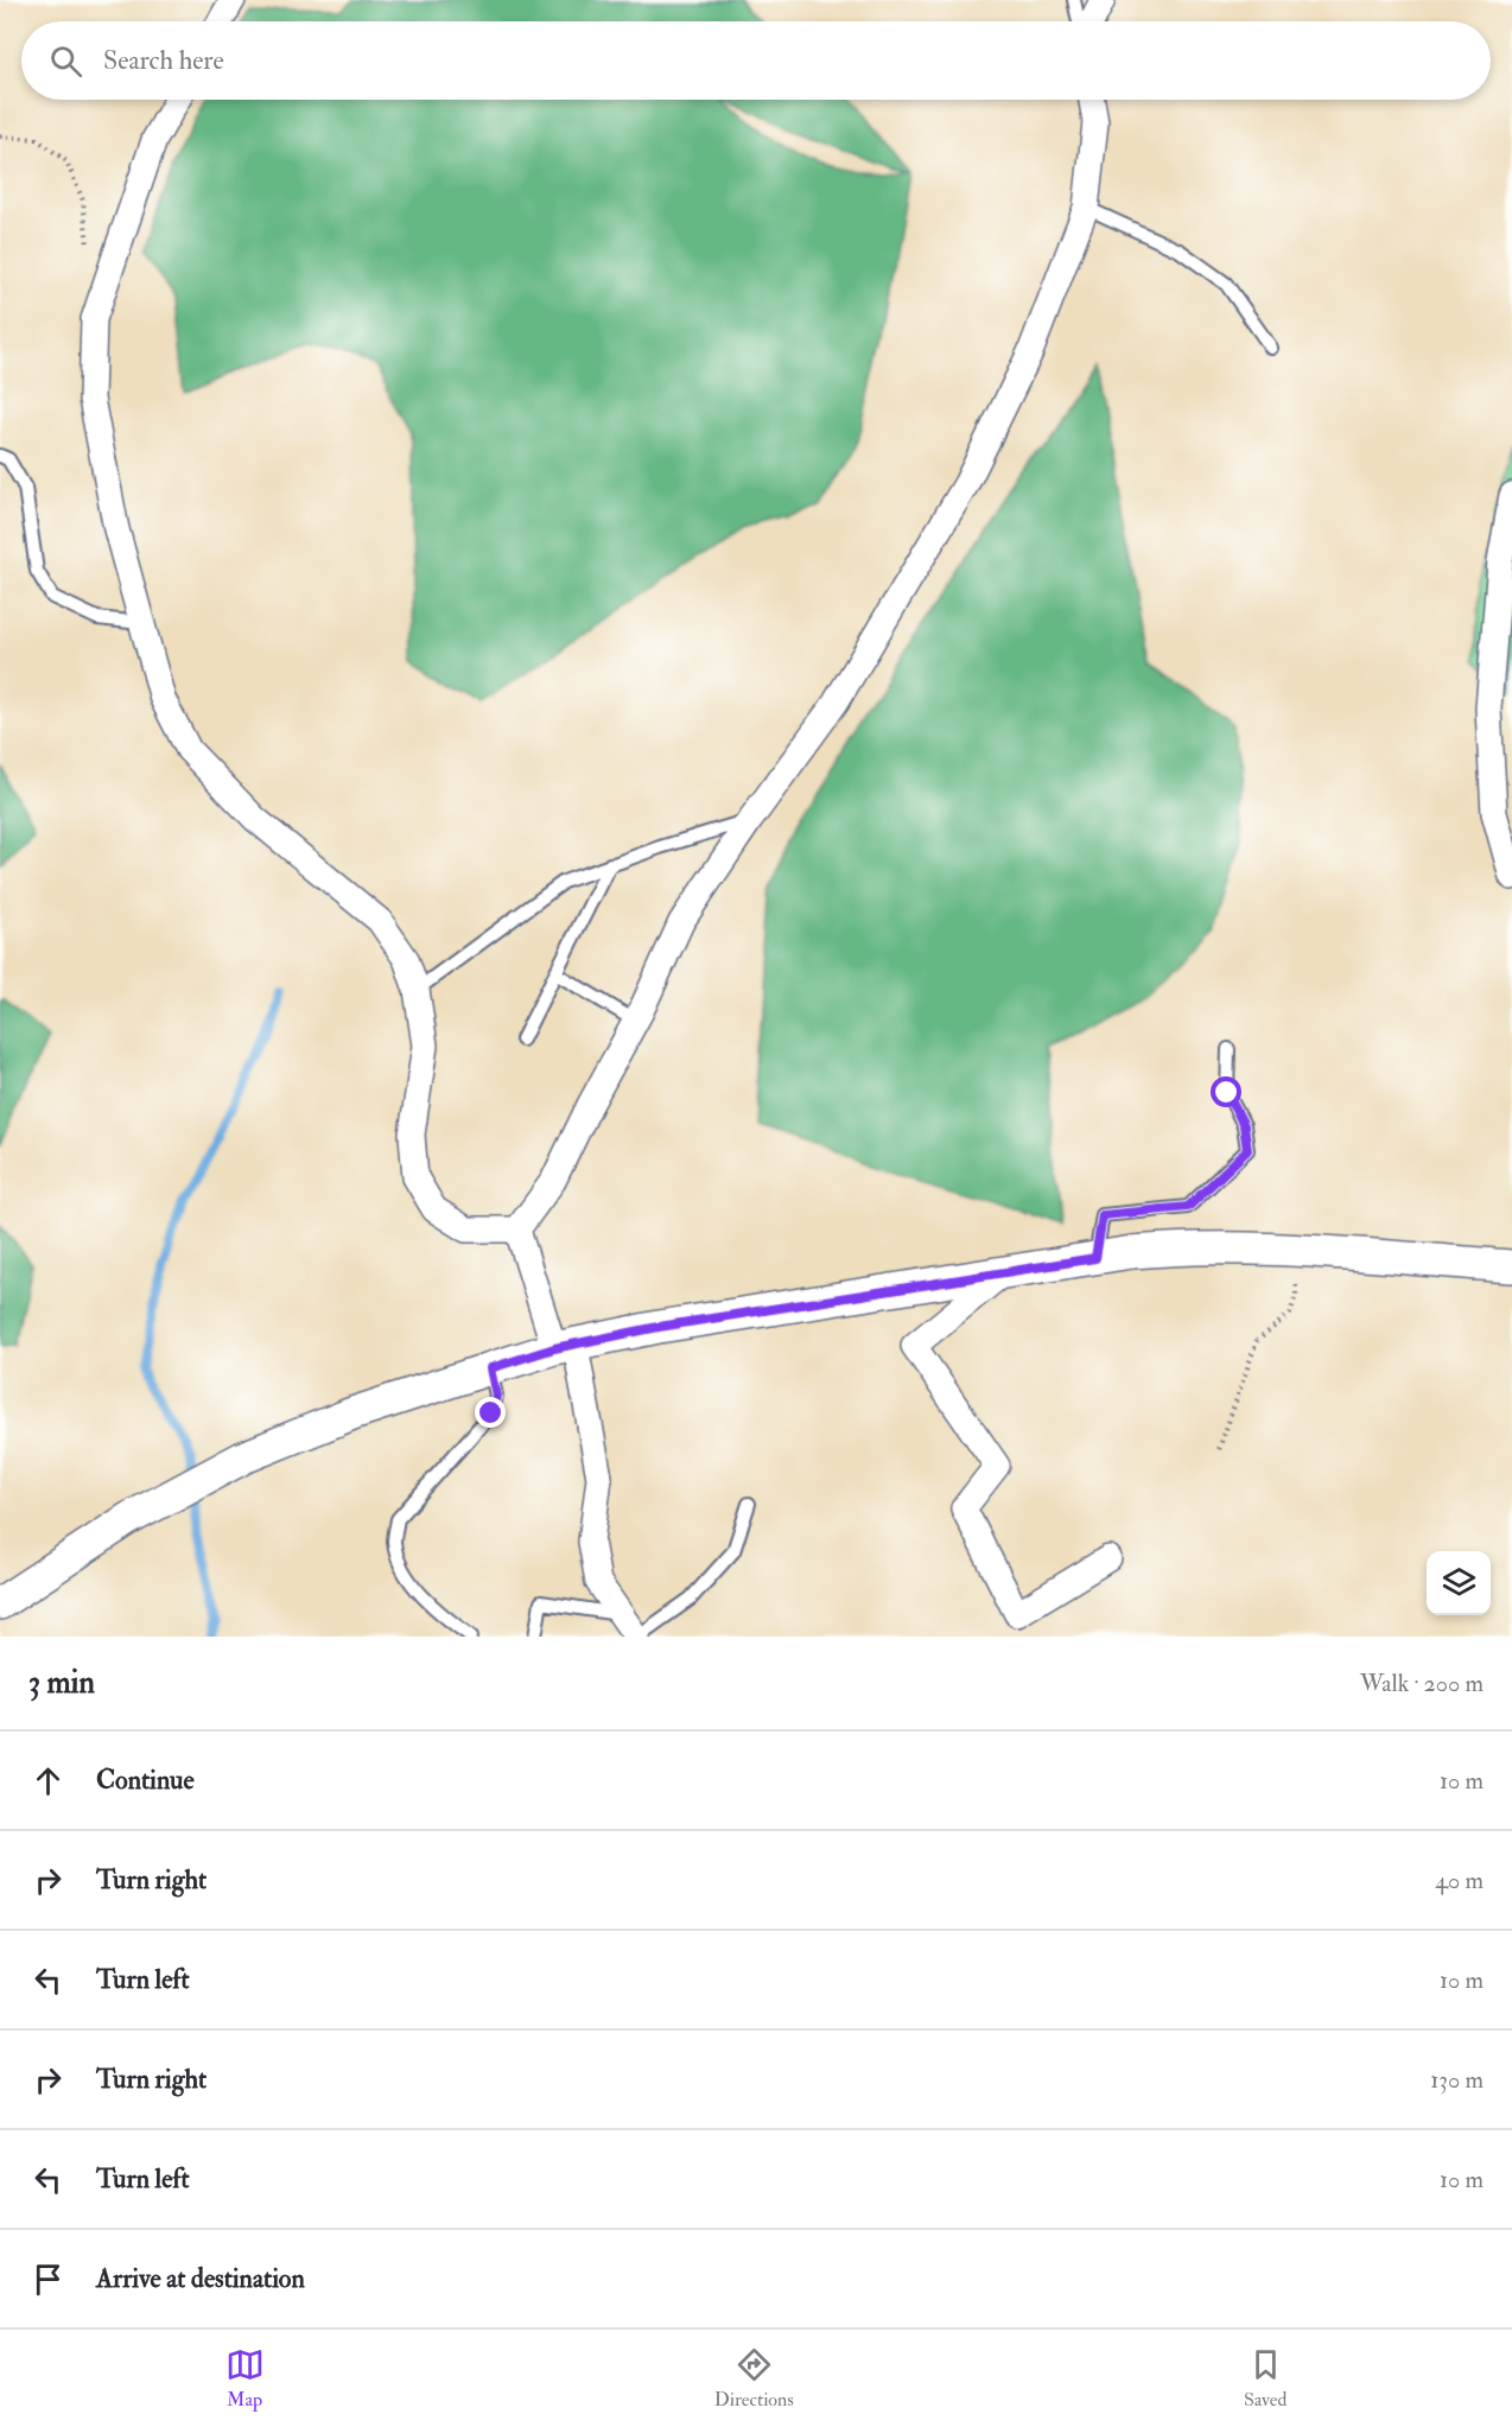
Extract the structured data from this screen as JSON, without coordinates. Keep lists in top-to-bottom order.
{
  "page": {
    "search": "Search here",
    "heading": ["3 min", "Walk · 200 m"],
    "list": [
      ["Continue", "10 m"],
      ["Turn right", "40 m"],
      ["Turn left", "10 m"],
      ["Turn right", "130 m"],
      ["Turn left", "10 m"],
      "Arrive at destination"
    ],
    "nav": ["Map", "Directions", "Saved"]
  }
}
